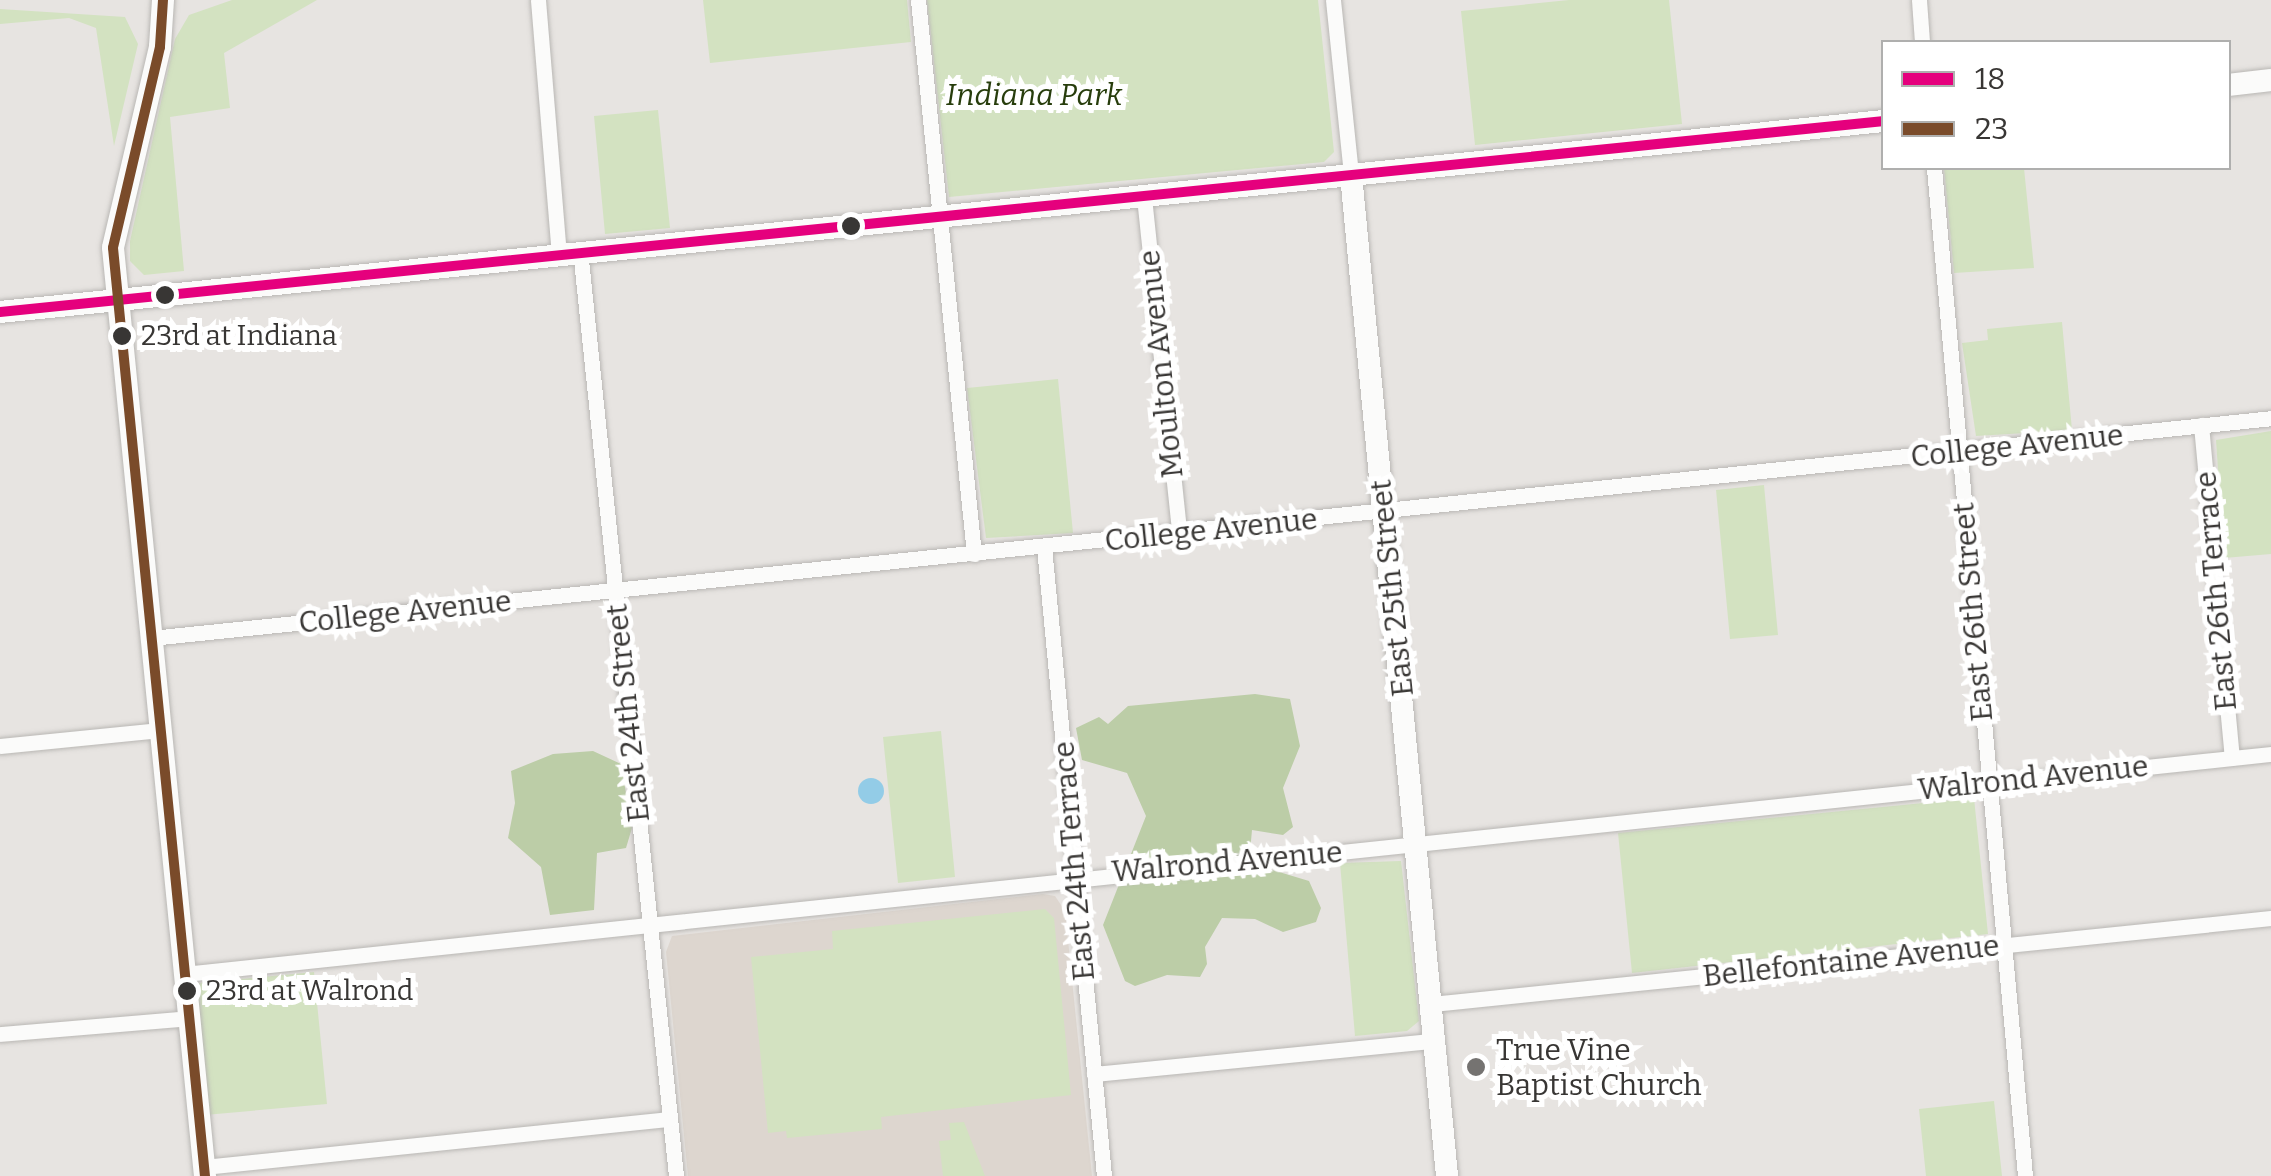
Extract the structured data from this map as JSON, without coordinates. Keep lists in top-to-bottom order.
{
  "streets": {
    "street": [
      "Moulton Avenue",
      "College Avenue",
      "East 25th Street",
      "East 26th Terrace",
      "East 26th Street",
      "East 24th Street",
      "Walrond Avenue",
      "East 24th Terrace",
      "Bellefontaine Avenue"
    ]
  },
  "crossings": [
    ["Moulton Avenue", "College Avenue"],
    ["College Avenue", "East 25th Street"],
    ["College Avenue", "East 26th Terrace"],
    ["College Avenue", "East 26th Street"],
    ["College Avenue", "East 24th Street"],
    ["College Avenue", "East 24th Terrace"],
    ["East 25th Street", "Walrond Avenue"],
    ["East 25th Street", "Bellefontaine Avenue"],
    ["East 26th Terrace", "Walrond Avenue"],
    ["East 26th Street", "Walrond Avenue"],
    ["East 26th Street", "Bellefontaine Avenue"],
    ["East 24th Street", "Walrond Avenue"],
    ["Walrond Avenue", "East 24th Terrace"]
  ],
  "parks": ["Indiana Park"],
  "places": ["23rd at Indiana", "23rd at Walrond", "True Vine Baptist Church"],
  "lines": ["transit line 23", "transit line 18"],
  "legend": ["18", "23"]
}
